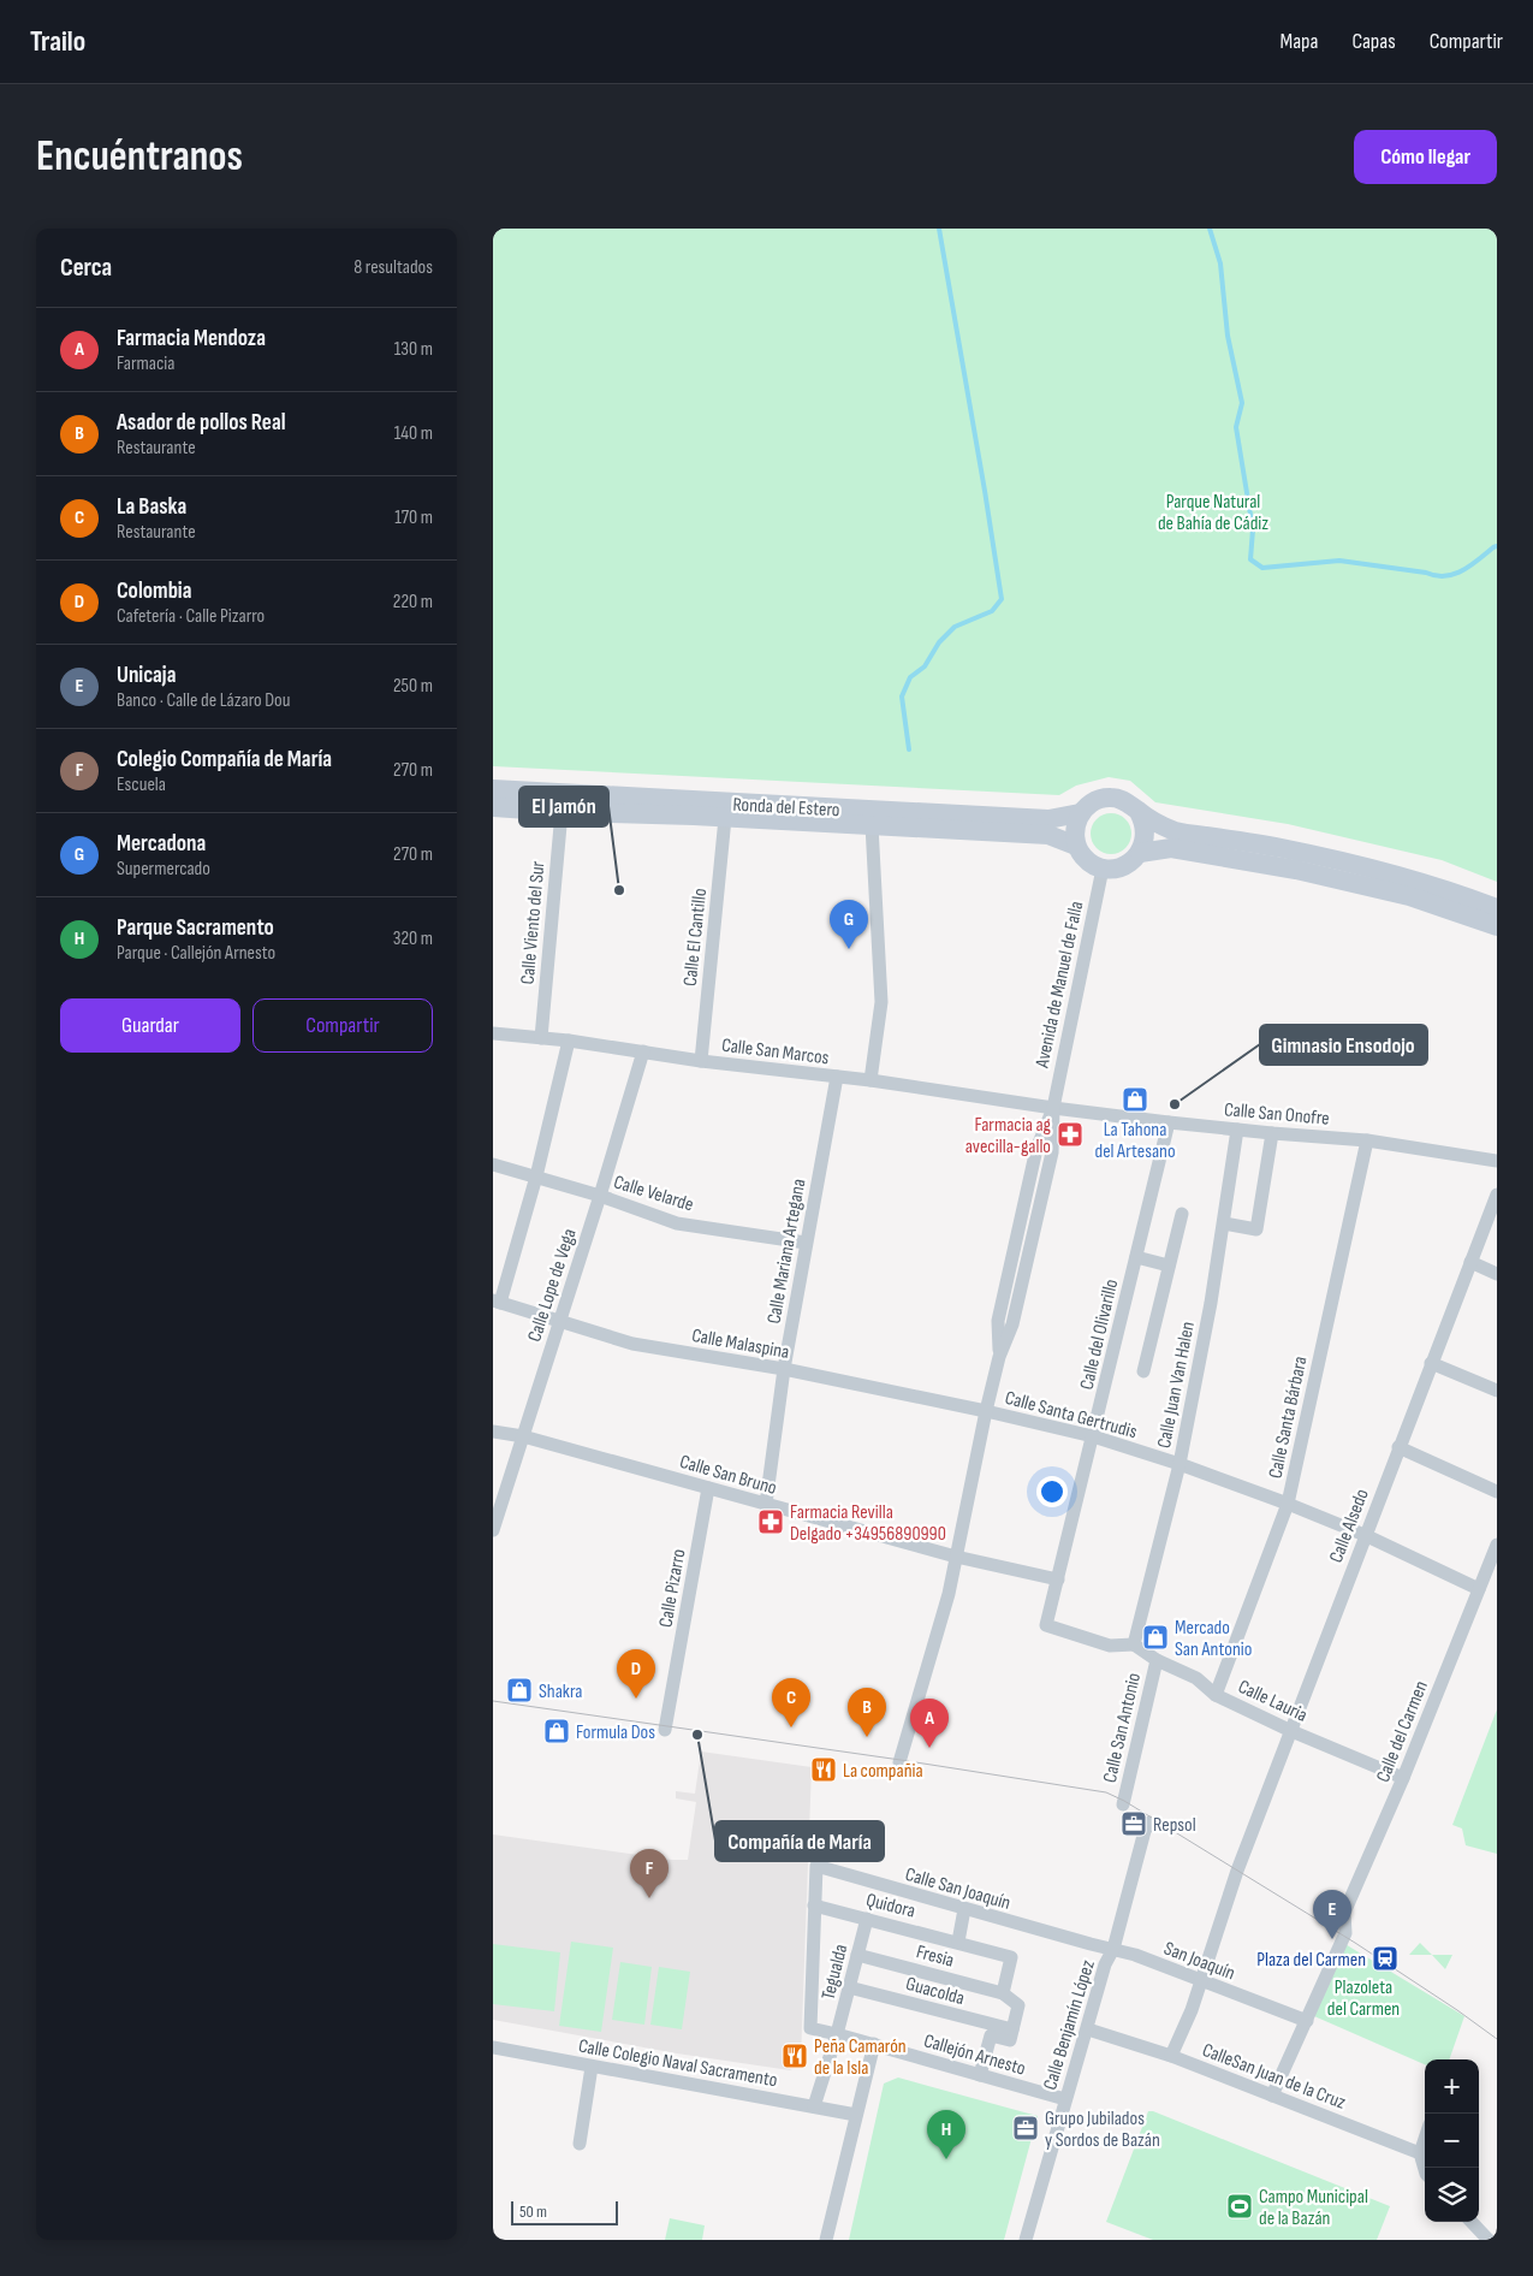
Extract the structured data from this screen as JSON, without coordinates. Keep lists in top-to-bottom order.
{
  "streets": {
    "street": [
      "Ronda del Estero",
      "Calle Viento del Sur",
      "Calle El Cantillo",
      "Avenida de Manuel de Falla",
      "Calle San Marcos",
      "Calle San Onofre",
      "Calle Velarde",
      "Calle Mariana Artegana",
      "Calle Lope de Vega",
      "Calle del Olivarillo",
      "Calle Malaspina",
      "Calle Juan Van Halen",
      "Calle Santa Gertrudis",
      "Calle Santa Bárbara",
      "Calle San Bruno",
      "Calle Alsedo",
      "Calle Pizarro",
      "Calle Lauria",
      "Calle San Antonio",
      "Calle del Carmen",
      "Calle San Joaquín",
      "Quidora",
      "Fresia",
      "San Joaquín",
      "Tegualda",
      "Guacolda",
      "Calle Benjamín López",
      "Callejón Arnesto",
      "Calle Colegio Naval Sacramento",
      "CalleSan Juan de la Cruz"
    ]
  },
  "crossings": [
    ["Ronda del Estero", "Calle Viento del Sur"],
    ["Ronda del Estero", "Calle El Cantillo"],
    ["Ronda del Estero", "Avenida de Manuel de Falla"],
    ["Calle Viento del Sur", "Calle San Marcos"],
    ["Calle El Cantillo", "Calle San Marcos"],
    ["Avenida de Manuel de Falla", "Calle San Marcos"],
    ["Avenida de Manuel de Falla", "Calle San Onofre"],
    ["Avenida de Manuel de Falla", "Calle Malaspina"],
    ["Avenida de Manuel de Falla", "Calle Santa Gertrudis"],
    ["Avenida de Manuel de Falla", "Calle San Bruno"],
    ["Calle San Marcos", "Calle San Onofre"],
    ["Calle San Marcos", "Calle Mariana Artegana"],
    ["Calle San Marcos", "Calle Lope de Vega"],
    ["Calle San Onofre", "Calle del Olivarillo"],
    ["Calle San Onofre", "Calle Juan Van Halen"],
    ["Calle San Onofre", "Calle Santa Bárbara"],
    ["Calle Velarde", "Calle Mariana Artegana"],
    ["Calle Velarde", "Calle Lope de Vega"],
    ["Calle Mariana Artegana", "Calle Malaspina"],
    ["Calle Mariana Artegana", "Calle San Bruno"],
    ["Calle Lope de Vega", "Calle Malaspina"],
    ["Calle Lope de Vega", "Calle San Bruno"],
    ["Calle del Olivarillo", "Calle Juan Van Halen"],
    ["Calle del Olivarillo", "Calle Santa Gertrudis"],
    ["Calle del Olivarillo", "Calle San Bruno"],
    ["Calle del Olivarillo", "Calle Lauria"],
    ["Calle Malaspina", "Calle Santa Gertrudis"],
    ["Calle Juan Van Halen", "Calle Santa Gertrudis"],
    ["Calle Juan Van Halen", "Calle Lauria"],
    ["Calle Santa Gertrudis", "Calle Santa Bárbara"],
    ["Calle Santa Gertrudis", "Calle Alsedo"],
    ["Calle Santa Gertrudis", "Calle del Carmen"],
    ["Calle Santa Bárbara", "Calle Lauria"],
    ["Calle San Bruno", "Calle Pizarro"],
    ["Calle Alsedo", "Calle Lauria"],
    ["Calle Alsedo", "San Joaquín"],
    ["Calle Alsedo", "CalleSan Juan de la Cruz"],
    ["Calle Lauria", "Calle San Antonio"],
    ["Calle Lauria", "Calle del Carmen"],
    ["Calle del Carmen", "San Joaquín"],
    ["Calle del Carmen", "CalleSan Juan de la Cruz"],
    ["Calle San Joaquín", "Quidora"],
    ["Calle San Joaquín", "San Joaquín"],
    ["Calle San Joaquín", "Calle Benjamín López"],
    ["Calle San Joaquín", "Callejón Arnesto"],
    ["Quidora", "Fresia"],
    ["Quidora", "Tegualda"],
    ["Quidora", "Callejón Arnesto"],
    ["Fresia", "Tegualda"],
    ["San Joaquín", "Calle Benjamín López"],
    ["Tegualda", "Guacolda"],
    ["Tegualda", "Callejón Arnesto"],
    ["Tegualda", "Calle Colegio Naval Sacramento"],
    ["Calle Benjamín López", "Callejón Arnesto"],
    ["Calle Benjamín López", "CalleSan Juan de la Cruz"]
  ],
  "parks": ["Parque Natural de Bahía de Cádiz", "Plazoleta del Carmen"],
  "places": {
    "other": ["El Jamón", "Gimnasio Ensodojo", "Compañía de María"],
    "shop": [
      "La Tahona del Artesano",
      "Mercado San Antonio",
      "Shakra",
      "Formula Dos"
    ],
    "pharmacy": ["Farmacia ag avecilla-gallo", "Farmacia Revilla Delgado +34956890990"],
    "restaurant": ["La compañia", "Peña Camarón de la Isla"],
    "office": ["Repsol", "Grupo Jubilados y Sordos de Bazán"],
    "station": ["Plaza del Carmen"],
    "sports": ["Campo Municipal de la Bazán"]
  },
  "scale_bar": "50 m",
  "page": {
    "header": "Trailo",
    "nav": ["Mapa", "Capas", "Compartir"],
    "buttons": [
      "Cómo llegar",
      ["Guardar", "Compartir"]
    ],
    "title": "Encuéntranos",
    "heading": ["Cerca", "8 resultados"],
    "list": [
      {
        "mark": "A",
        "name": "Farmacia Mendoza",
        "note": "Farmacia",
        "value": "130 m"
      },
      {
        "mark": "B",
        "name": "Asador de pollos Real",
        "note": "Restaurante",
        "value": "140 m"
      },
      {
        "mark": "C",
        "name": "La Baska",
        "note": "Restaurante",
        "value": "170 m"
      },
      {
        "mark": "D",
        "name": "Colombia",
        "note": "Cafetería · Calle Pizarro",
        "value": "220 m"
      },
      {
        "mark": "E",
        "name": "Unicaja",
        "note": "Banco · Calle de Lázaro Dou",
        "value": "250 m"
      },
      {
        "mark": "F",
        "name": "Colegio Compañía de María",
        "note": "Escuela",
        "value": "270 m"
      },
      {
        "mark": "G",
        "name": "Mercadona",
        "note": "Supermercado",
        "value": "270 m"
      },
      {
        "mark": "H",
        "name": "Parque Sacramento",
        "note": "Parque · Callejón Arnesto",
        "value": "320 m"
      }
    ],
    "pins": [
      "G",
      "D",
      "C",
      "B",
      "A",
      "F",
      "E",
      "H"
    ],
    "map_buttons": ["+", "−"],
    "scale": "50 m"
  }
}
